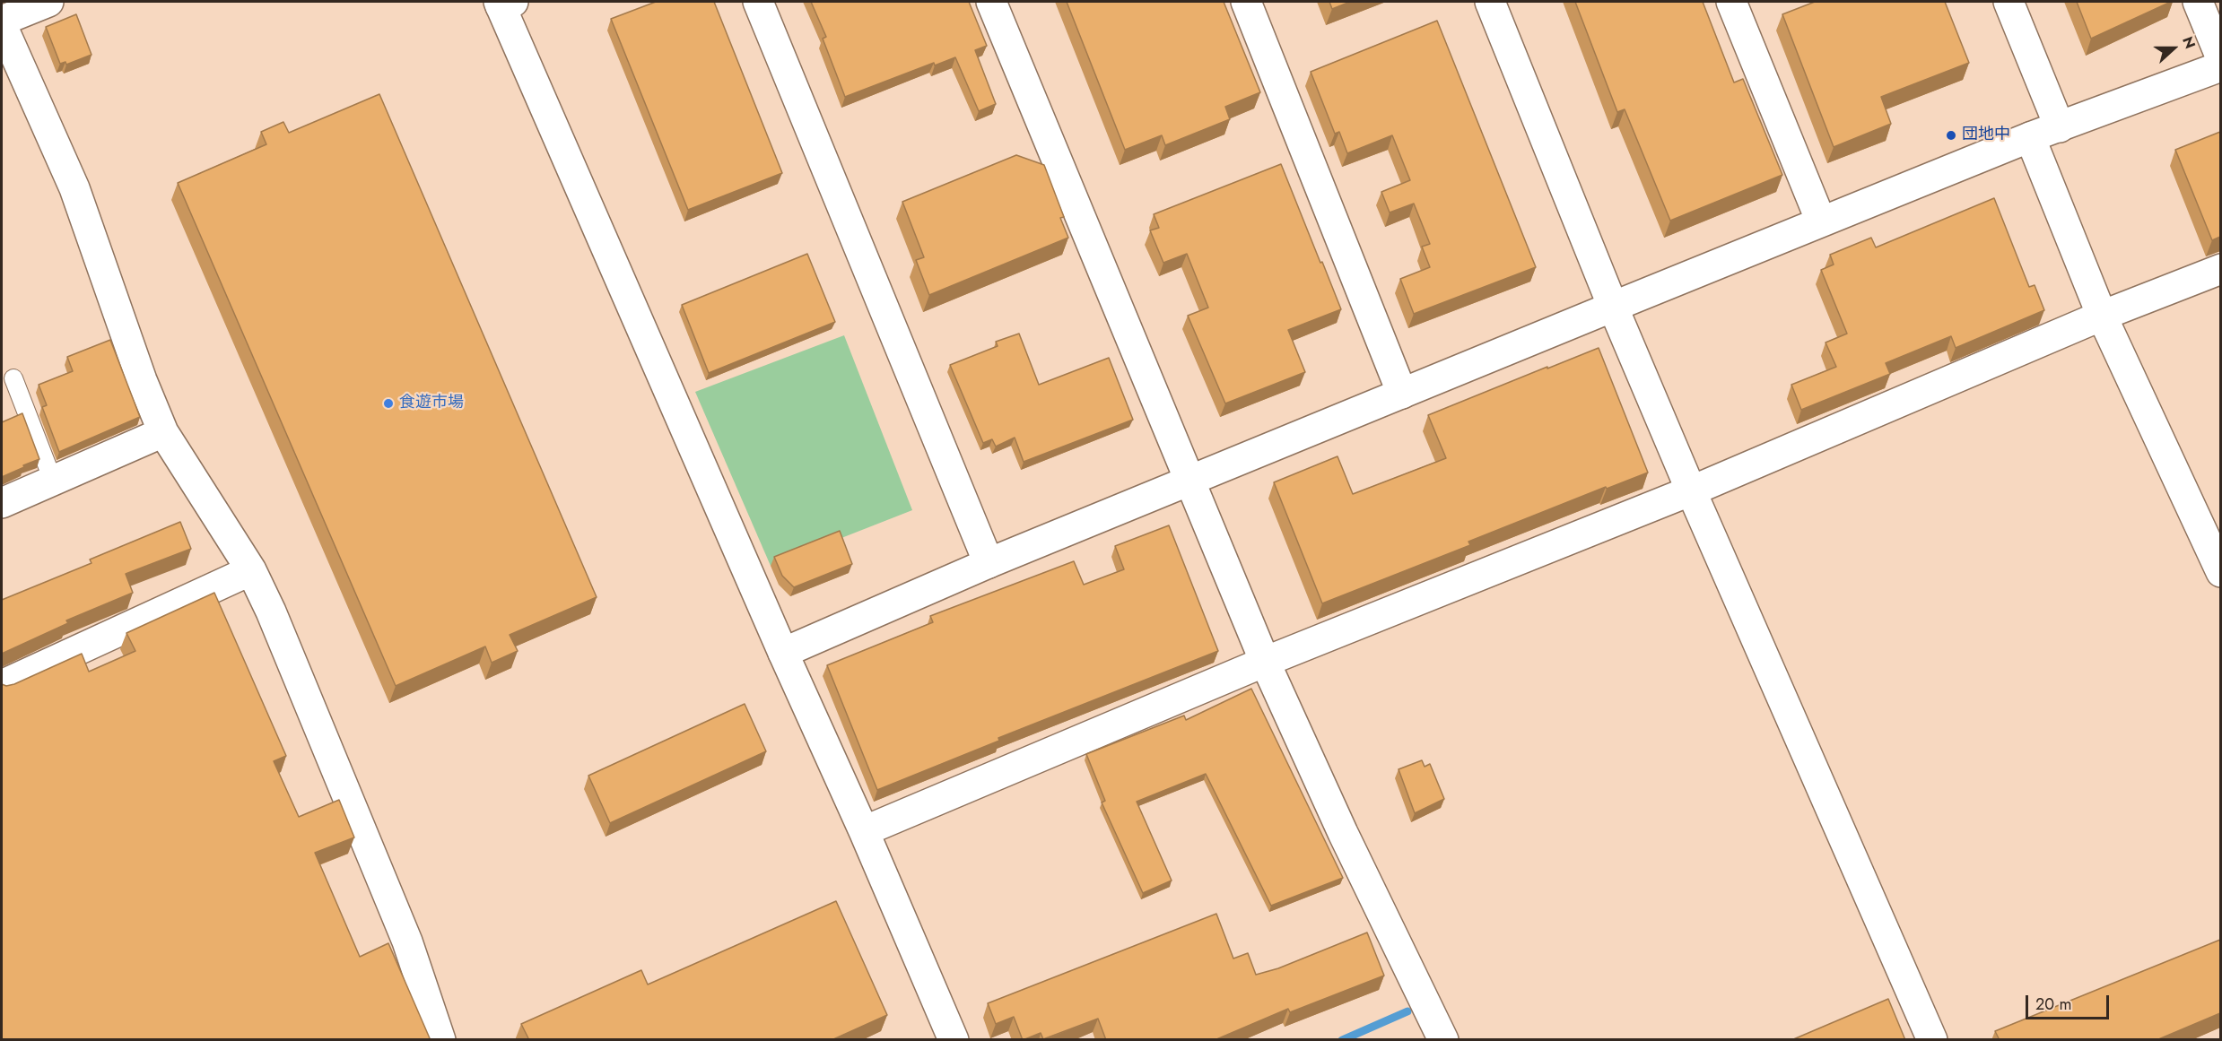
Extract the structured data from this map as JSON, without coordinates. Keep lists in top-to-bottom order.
{
  "places": ["団地中", "食遊市場"],
  "scale_bar": "20 m",
  "north": "right"
}
